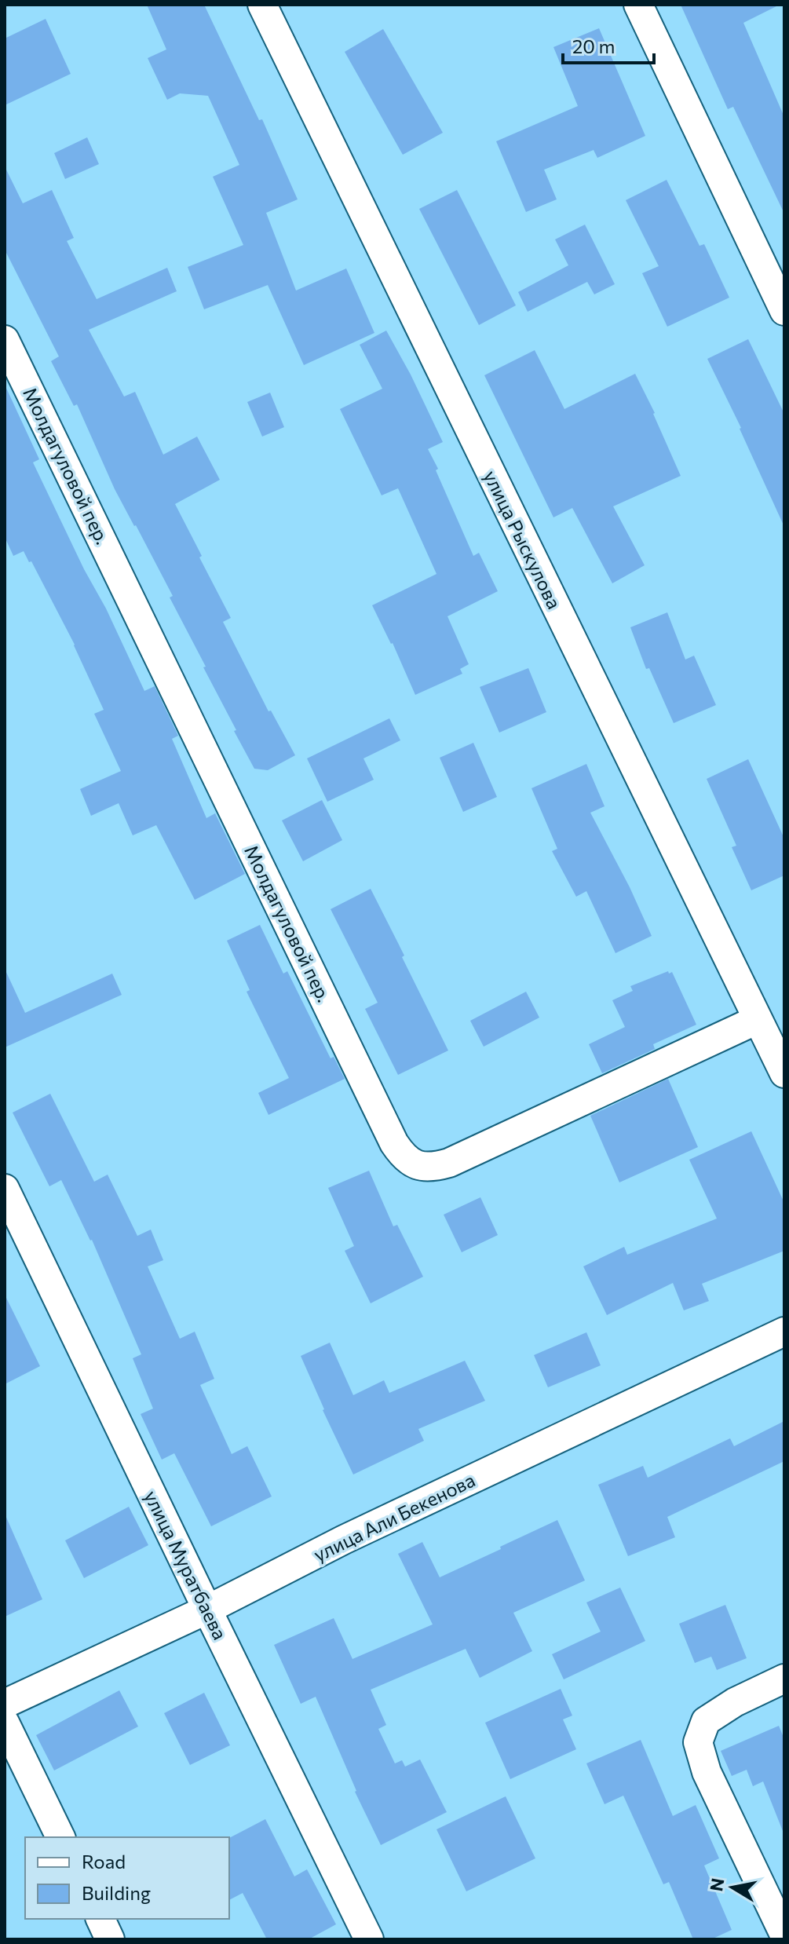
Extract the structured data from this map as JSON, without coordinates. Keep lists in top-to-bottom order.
{
  "streets": {
    "street": [
      "Молдагуловой пер.",
      "улица Рыскулова",
      "улица Али Бекенова",
      "улица Муратбаева"
    ]
  },
  "crossings": [
    ["Молдагуловой пер.", "улица Рыскулова"],
    ["улица Али Бекенова", "улица Муратбаева"]
  ],
  "legend": ["Road", "Building"],
  "scale_bar": "20 m",
  "north": "left"
}
